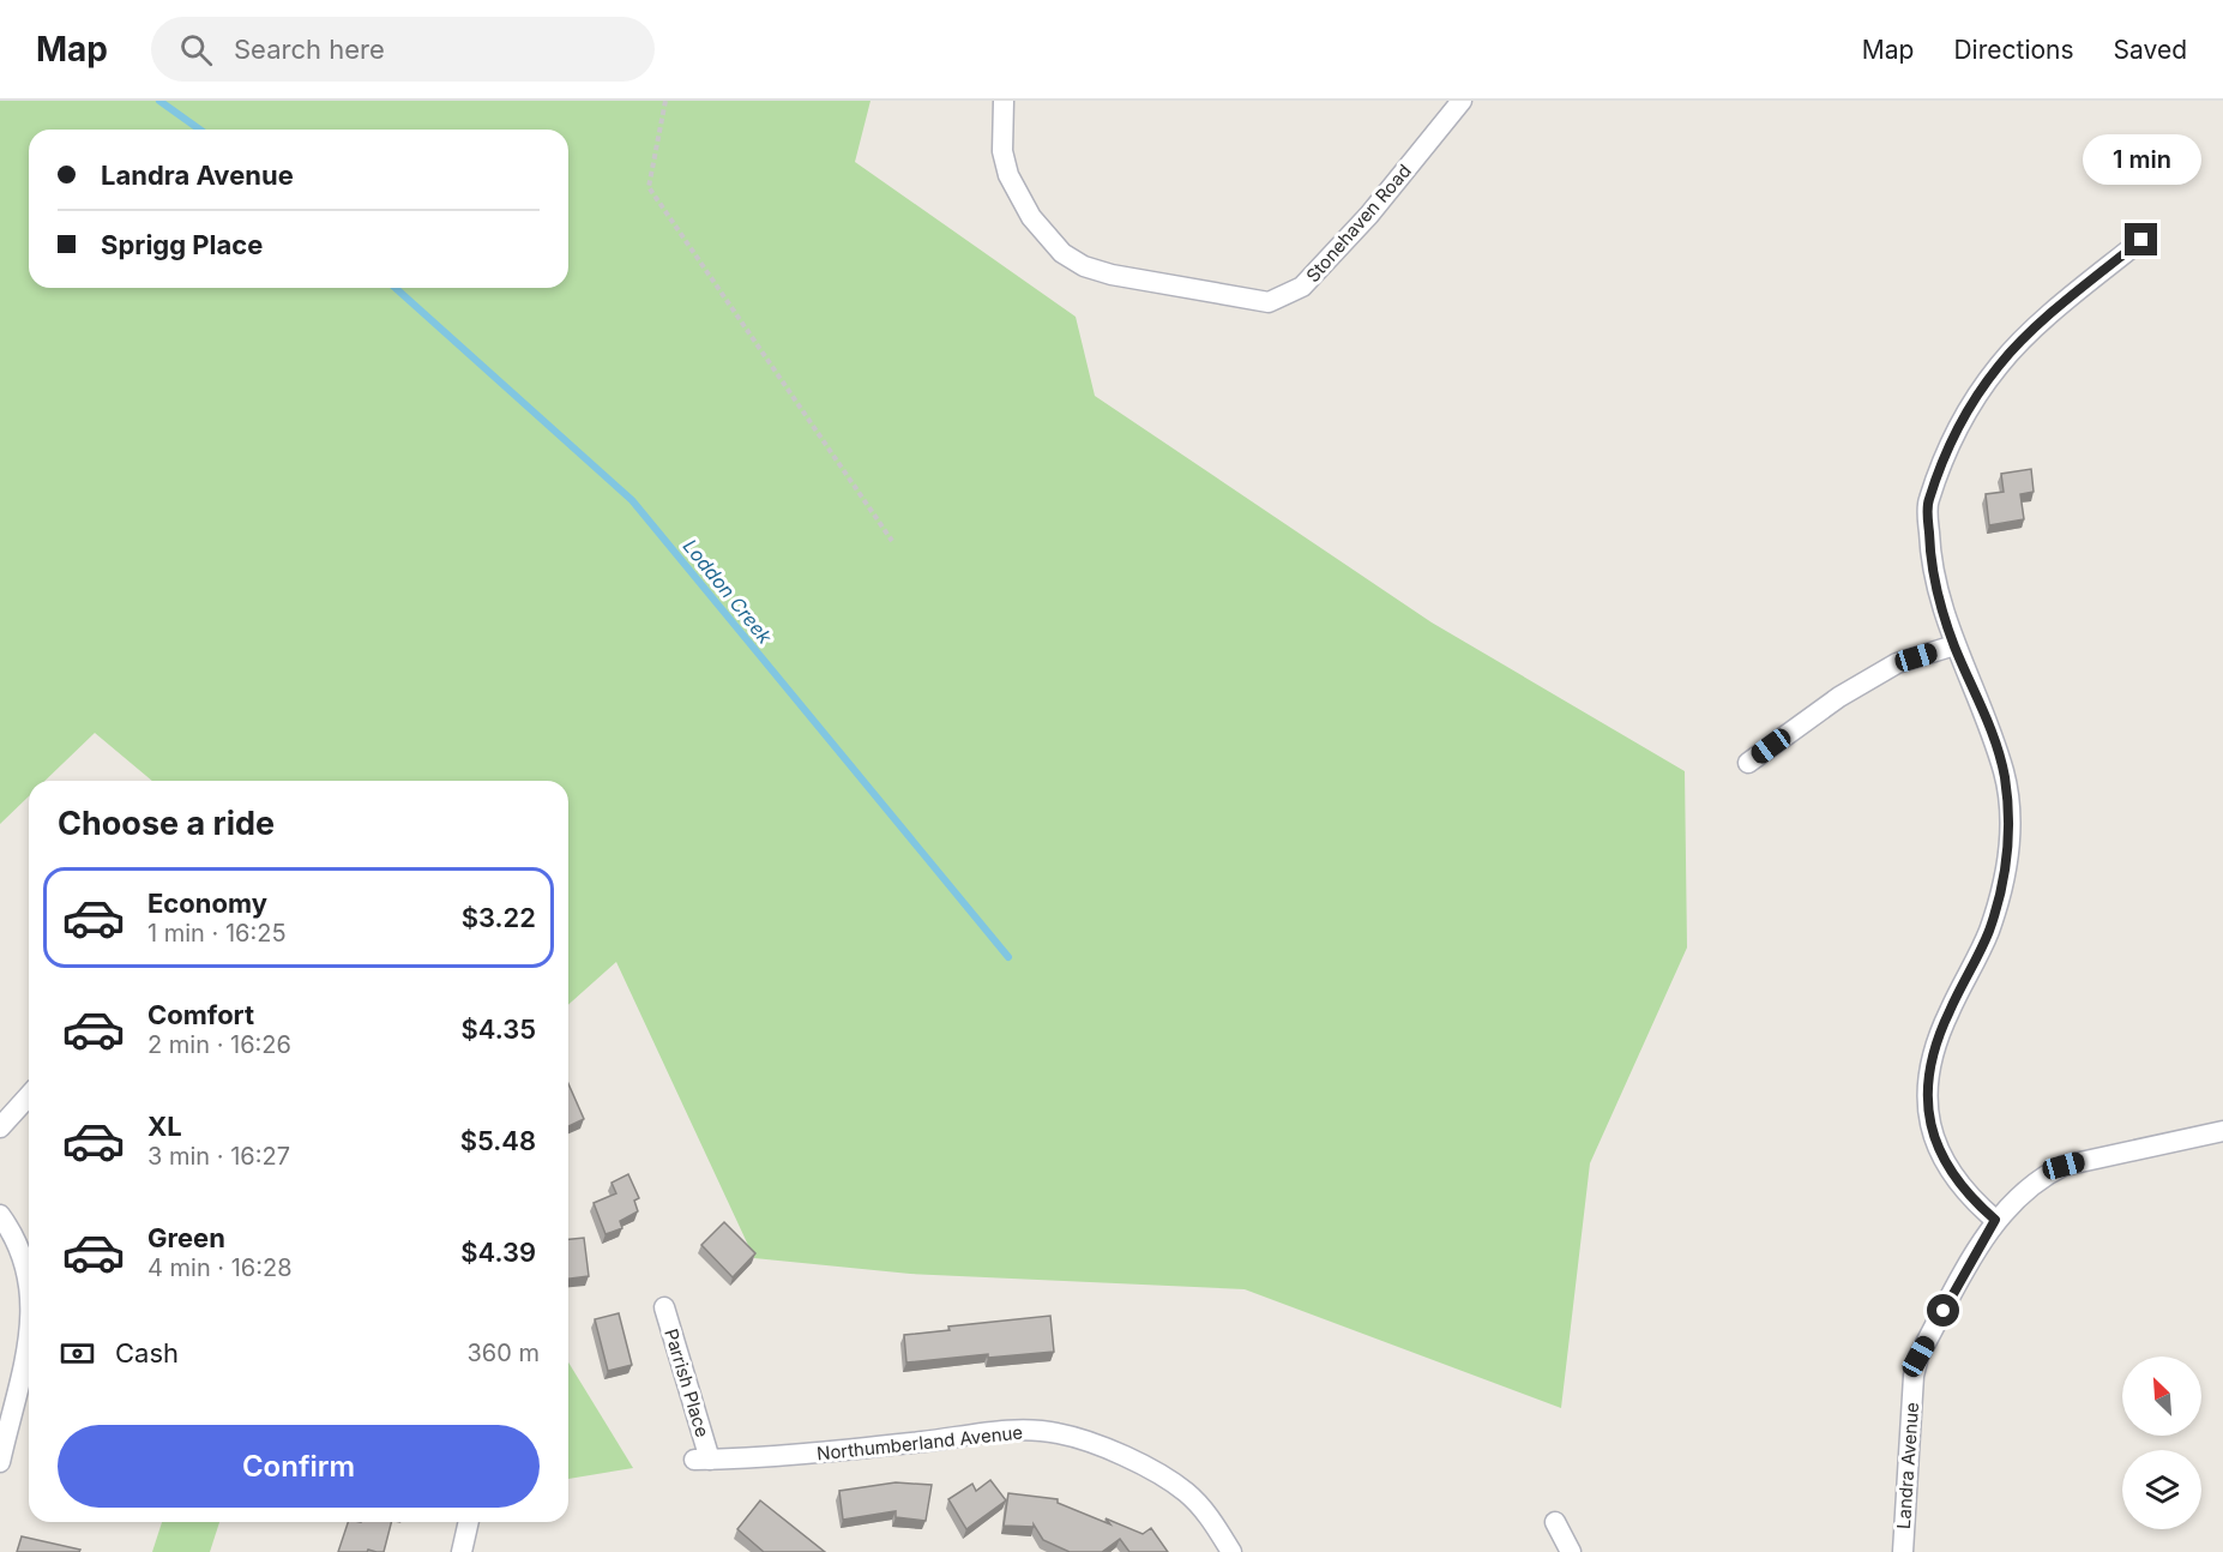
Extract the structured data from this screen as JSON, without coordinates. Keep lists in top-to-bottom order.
{
  "streets": {
    "street": [
      "Stonehaven Road",
      "Parrish Place",
      "Northumberland Avenue",
      "Landra Avenue"
    ]
  },
  "crossings": [
    ["Parrish Place", "Northumberland Avenue"]
  ],
  "water": ["Loddon Creek"],
  "north": "top left",
  "page": {
    "header": "Map",
    "search": "Search here",
    "nav": ["Map", "Directions", "Saved"],
    "banner": ["Landra Avenue", "Sprigg Place"],
    "bubble": "1 min",
    "heading": "Choose a ride",
    "list": [
      {
        "name": "Economy",
        "note": "1 min · 16:25",
        "value": "$3.22"
      },
      {
        "name": "Comfort",
        "note": "2 min · 16:26",
        "value": "$4.35"
      },
      {
        "name": "XL",
        "note": "3 min · 16:27",
        "value": "$5.48"
      },
      {
        "name": "Green",
        "note": "4 min · 16:28",
        "value": "$4.39"
      }
    ],
    "pay": ["Cash", "360 m"],
    "buttons": "Confirm"
  }
}
